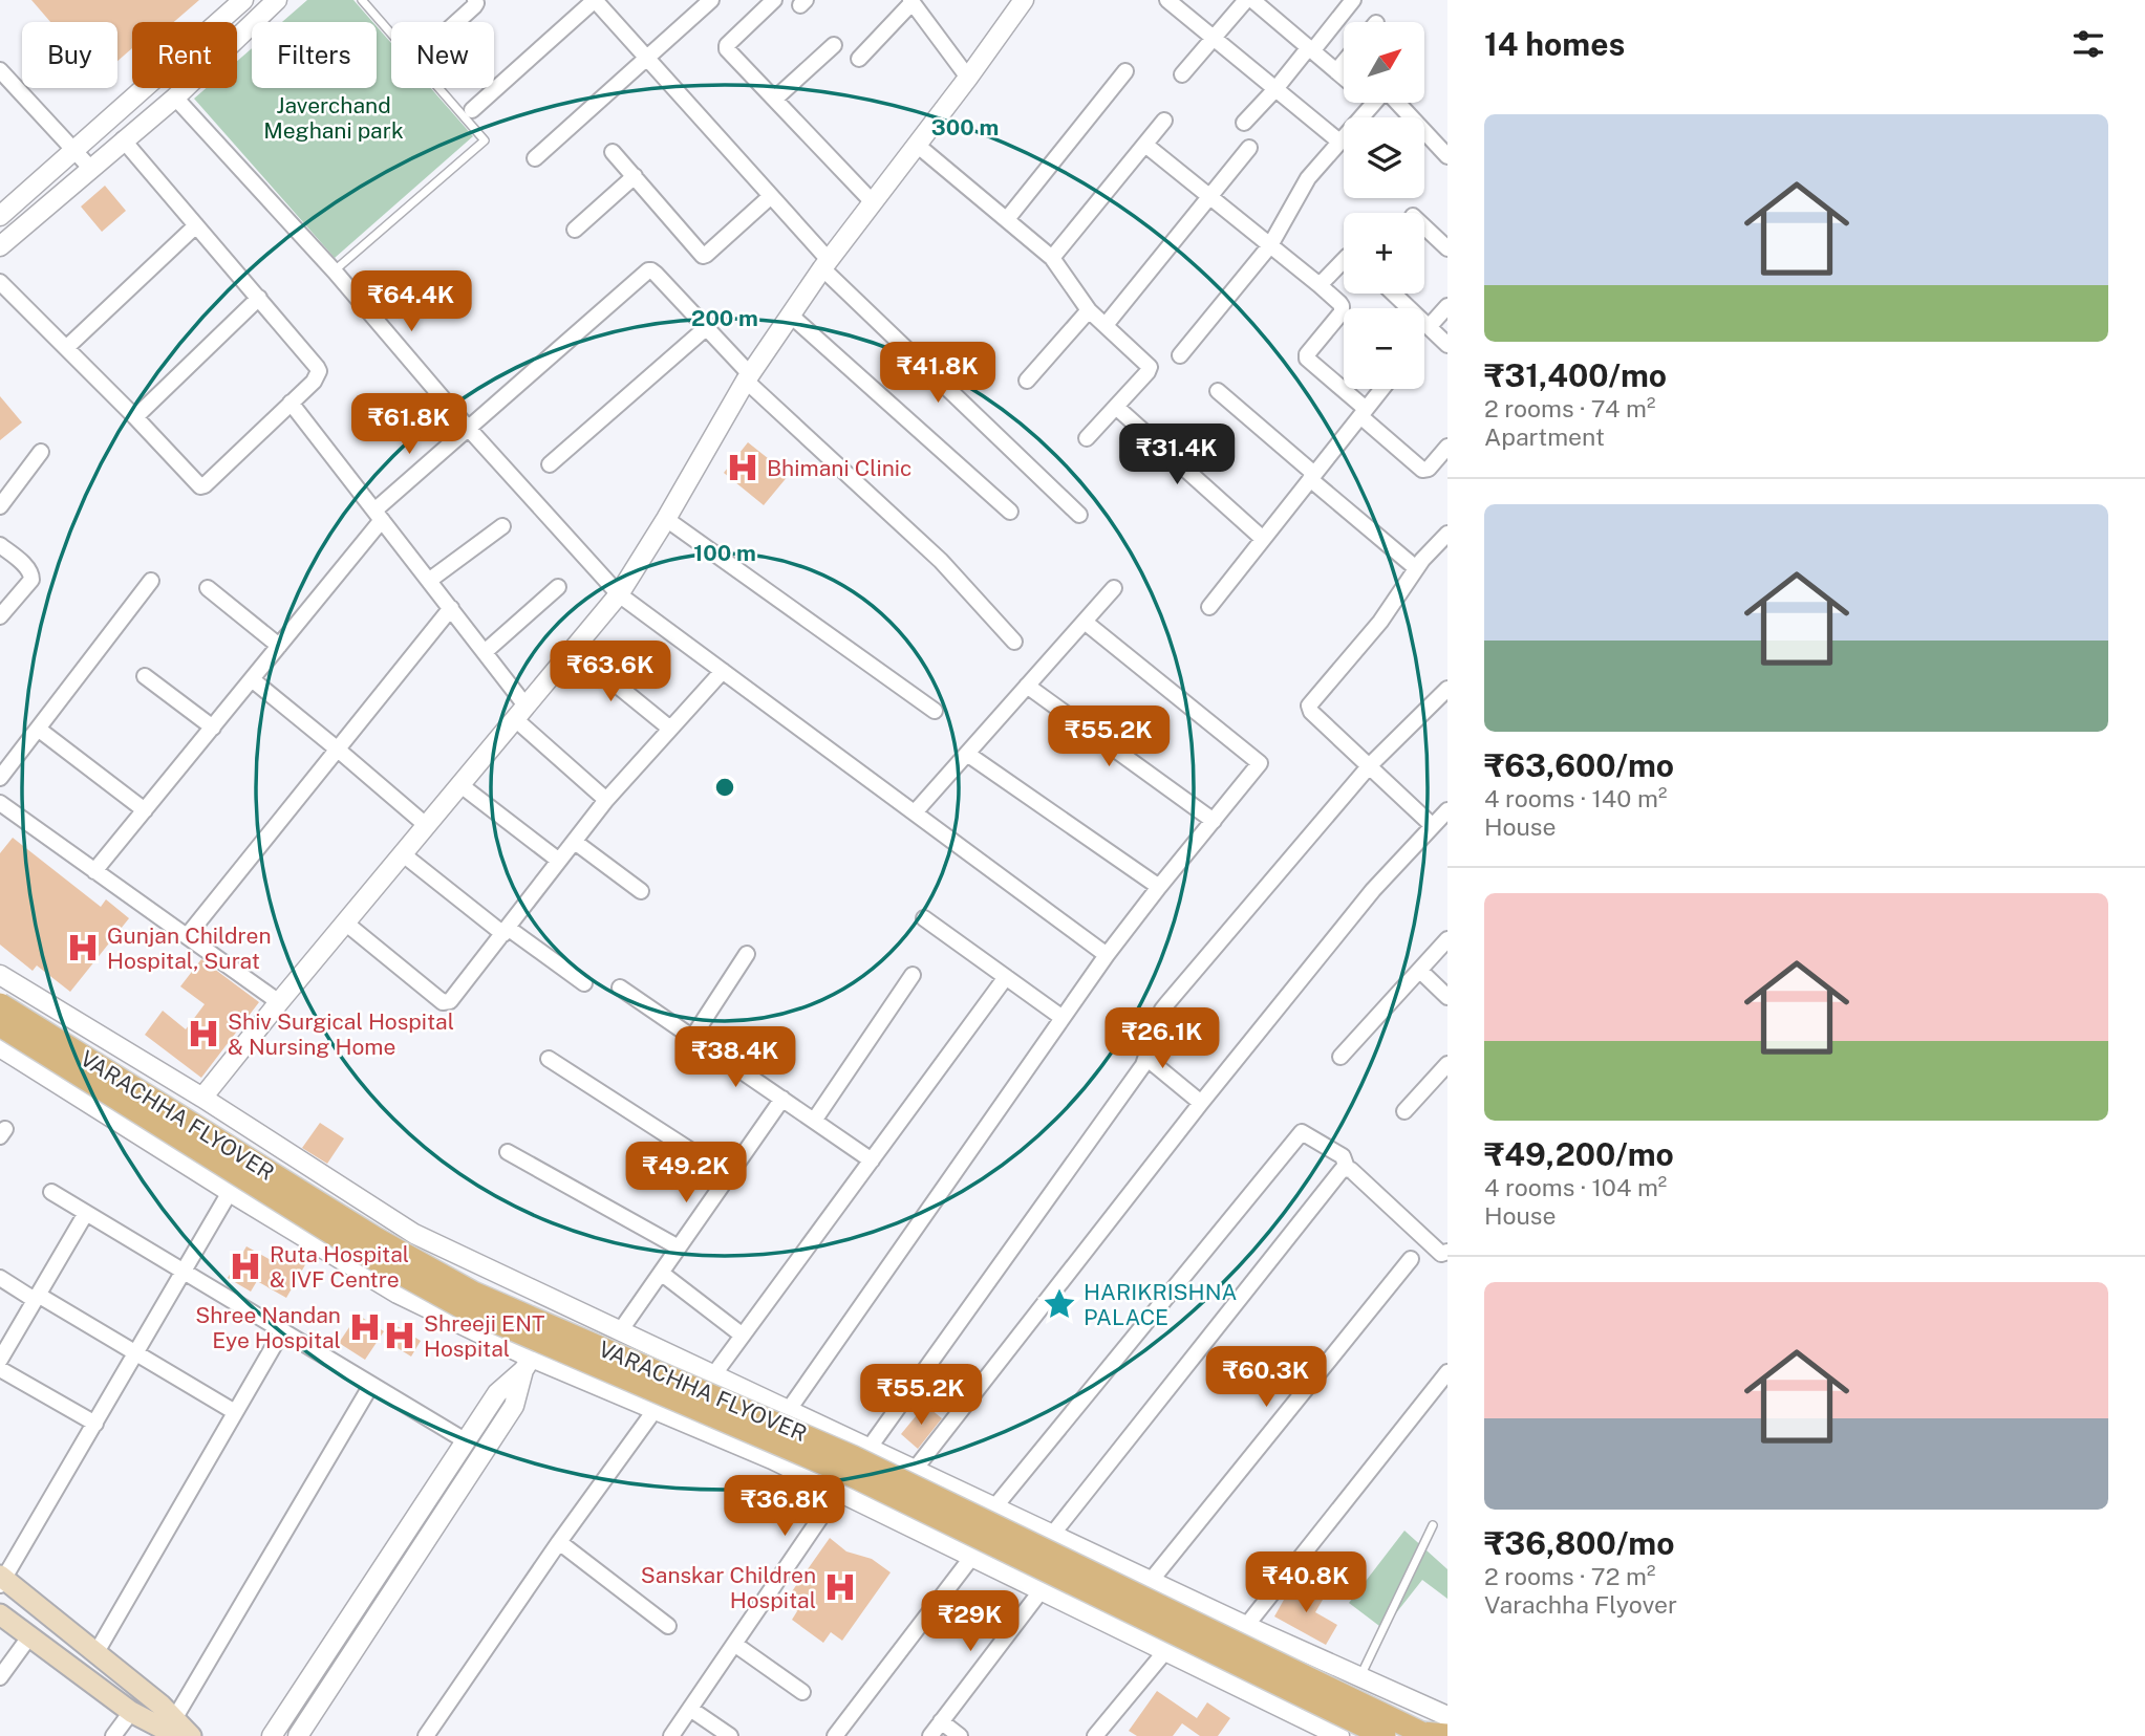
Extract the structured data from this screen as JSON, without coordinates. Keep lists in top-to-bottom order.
{
  "streets": {
    "main road": ["VARACHHA FLYOVER"]
  },
  "parks": ["Javerchand Meghani park"],
  "places": {
    "hospital": [
      "Bhimani Clinic",
      "Gunjan Children Hospital, Surat",
      "Shiv Surgical Hospital & Nursing Home",
      "Ruta Hospital & IVF Centre",
      "Shree Nandan Eye Hospital",
      "Shreeji ENT Hospital",
      "Sanskar Children Hospital"
    ],
    "place": ["HARIKRISHNA PALACE"]
  },
  "north": "top right",
  "page": {
    "heading": "14 homes",
    "map_buttons": ["+", "−"],
    "chip": [
      "Buy",
      "Rent",
      "Filters",
      "New"
    ],
    "list": [
      {
        "name": "₹31,400/mo",
        "note": "2 rooms · 74 m² · Apartment"
      },
      {
        "name": "₹63,600/mo",
        "note": "4 rooms · 140 m² · House"
      },
      {
        "name": "₹49,200/mo",
        "note": "4 rooms · 104 m² · House"
      },
      {
        "name": "₹36,800/mo",
        "note": "2 rooms · 72 m² · Varachha Flyover"
      }
    ],
    "price": [
      "₹64.4K",
      "₹41.8K",
      "₹61.8K",
      "₹31.4K",
      "₹63.6K",
      "₹55.2K",
      "₹26.1K",
      "₹38.4K",
      "₹49.2K",
      "₹60.3K",
      "₹55.2K",
      "₹36.8K",
      "₹40.8K",
      "₹29K"
    ]
  },
  "rings": ["300 m", "200 m", "100 m"]
}
